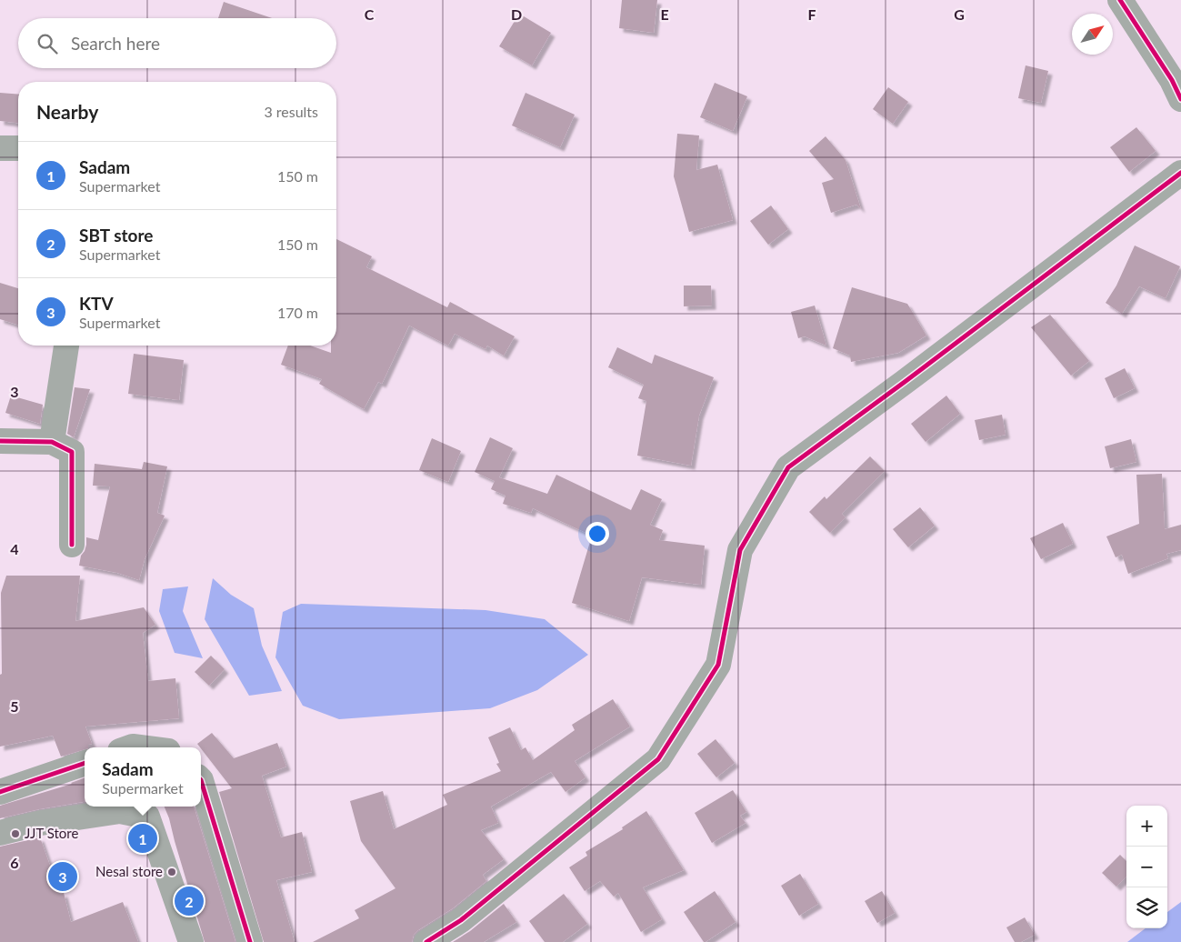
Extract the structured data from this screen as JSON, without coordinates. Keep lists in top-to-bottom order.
{
  "places": ["JJT Store", "Nesal store"],
  "north": "top right",
  "page": {
    "search": "Search here",
    "heading": ["Nearby", "3 results"],
    "list": [
      {
        "mark": "1",
        "name": "Sadam",
        "note": "Supermarket",
        "value": "150 m"
      },
      {
        "mark": "2",
        "name": "SBT store",
        "note": "Supermarket",
        "value": "150 m"
      },
      {
        "mark": "3",
        "name": "KTV",
        "note": "Supermarket",
        "value": "170 m"
      }
    ],
    "popup": ["Sadam", "Supermarket"],
    "map_buttons": ["+", "−"],
    "pins": ["1", "3", "2"]
  },
  "grid": {
    "columns": [
      "C",
      "D",
      "E",
      "F",
      "G"
    ],
    "rows": [
      "3",
      "4",
      "5",
      "6"
    ]
  }
}
